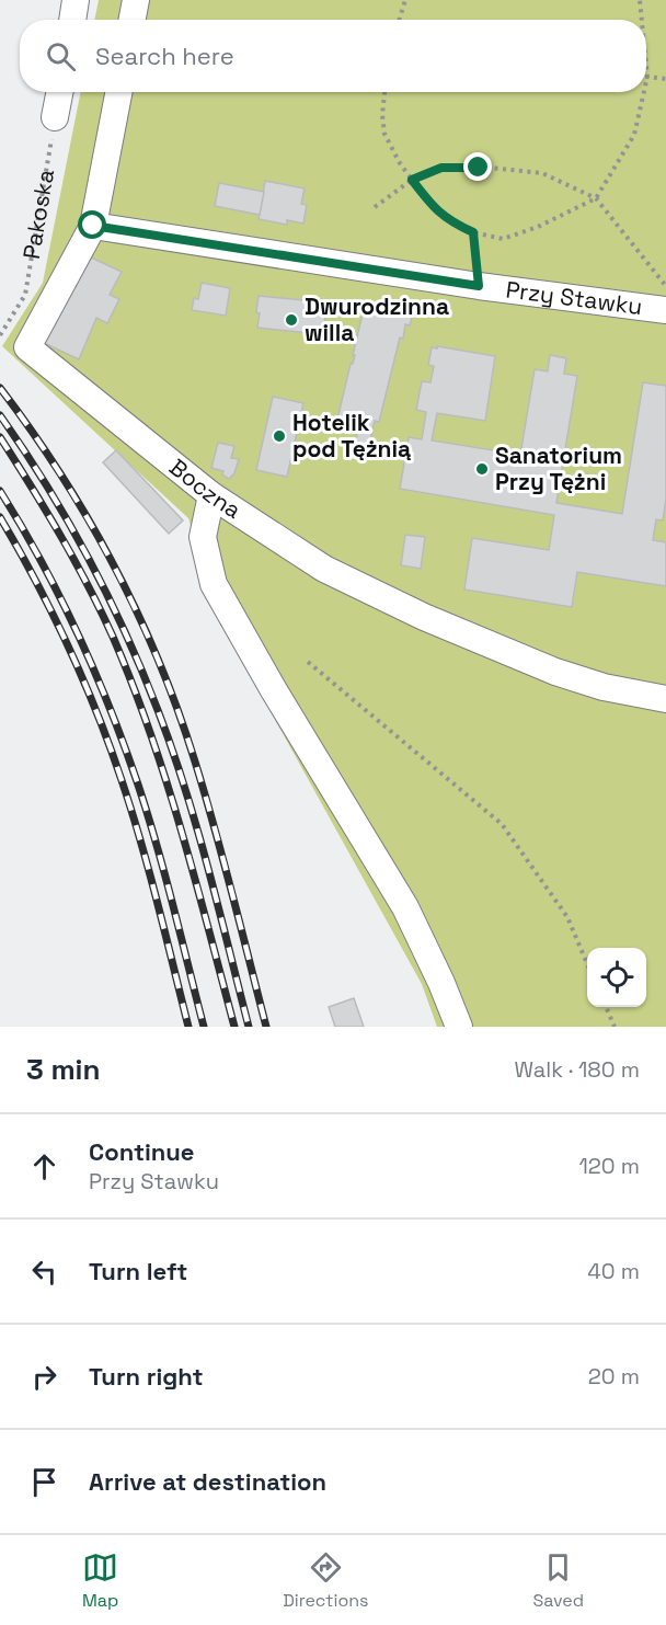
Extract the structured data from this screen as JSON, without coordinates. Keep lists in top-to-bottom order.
{
  "streets": {
    "street": ["Przy Stawku", "Boczna"],
    "path": ["Pakoska"]
  },
  "crossings": [
    ["Przy Stawku", "Boczna"]
  ],
  "places": ["Dwurodzinna willa", "Hotelik pod Tężnią", "Sanatorium Przy Tężni"],
  "page": {
    "search": "Search here",
    "heading": ["3 min", "Walk · 180 m"],
    "list": [
      ["Continue", "Przy Stawku", "120 m"],
      ["Turn left", "40 m"],
      ["Turn right", "20 m"],
      "Arrive at destination"
    ],
    "nav": ["Map", "Directions", "Saved"]
  }
}
